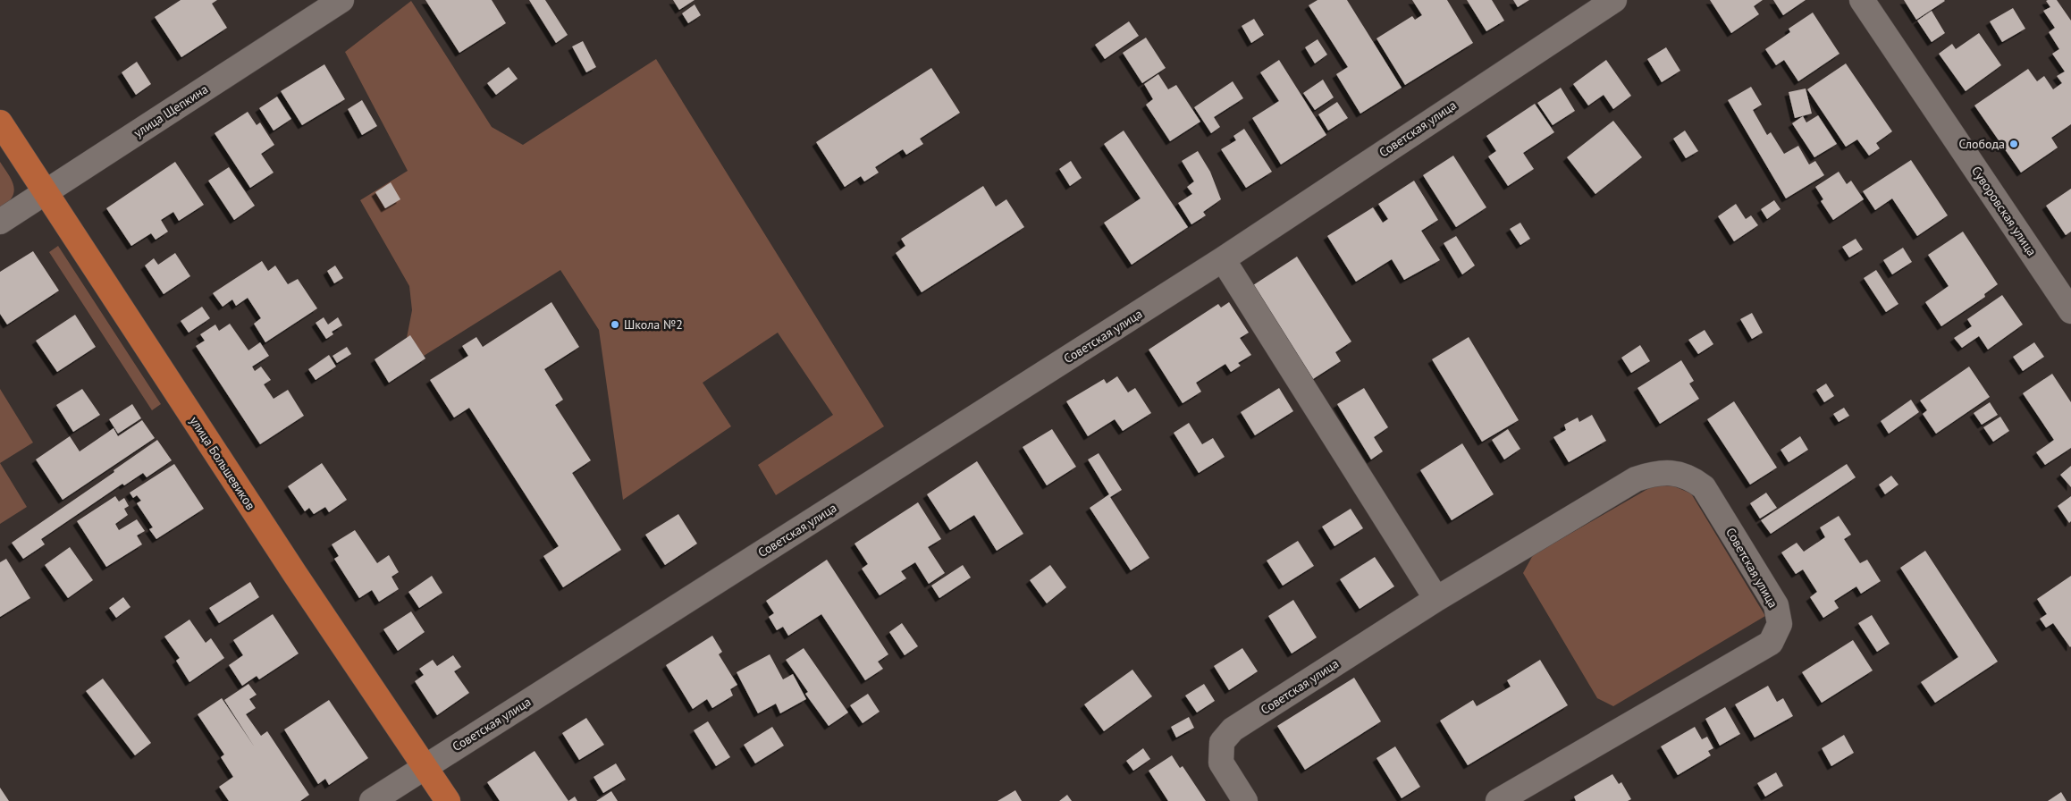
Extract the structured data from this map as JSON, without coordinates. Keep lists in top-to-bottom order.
{
  "streets": {
    "main road": ["улица Большевиков"],
    "street": ["улица Щепкина", "Советская улица", "Суворовская улица"]
  },
  "crossings": [
    ["улица Щепкина", "улица Большевиков"],
    ["Советская улица", "улица Большевиков"]
  ],
  "places": ["Слобода", "Школа №2"]
}
